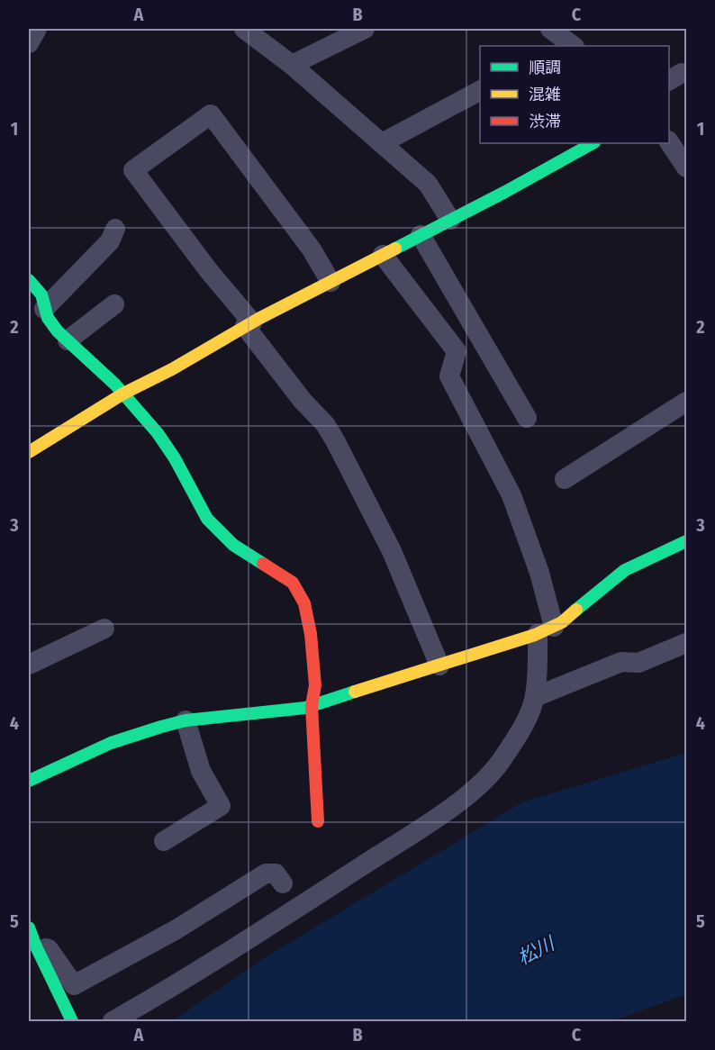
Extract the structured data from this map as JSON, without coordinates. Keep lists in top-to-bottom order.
{
  "water": ["松川"],
  "legend": ["順調", "混雑", "渋滞"],
  "grid": {
    "columns": ["A", "B", "C"],
    "rows": [
      "1",
      "2",
      "3",
      "4",
      "5"
    ]
  }
}
